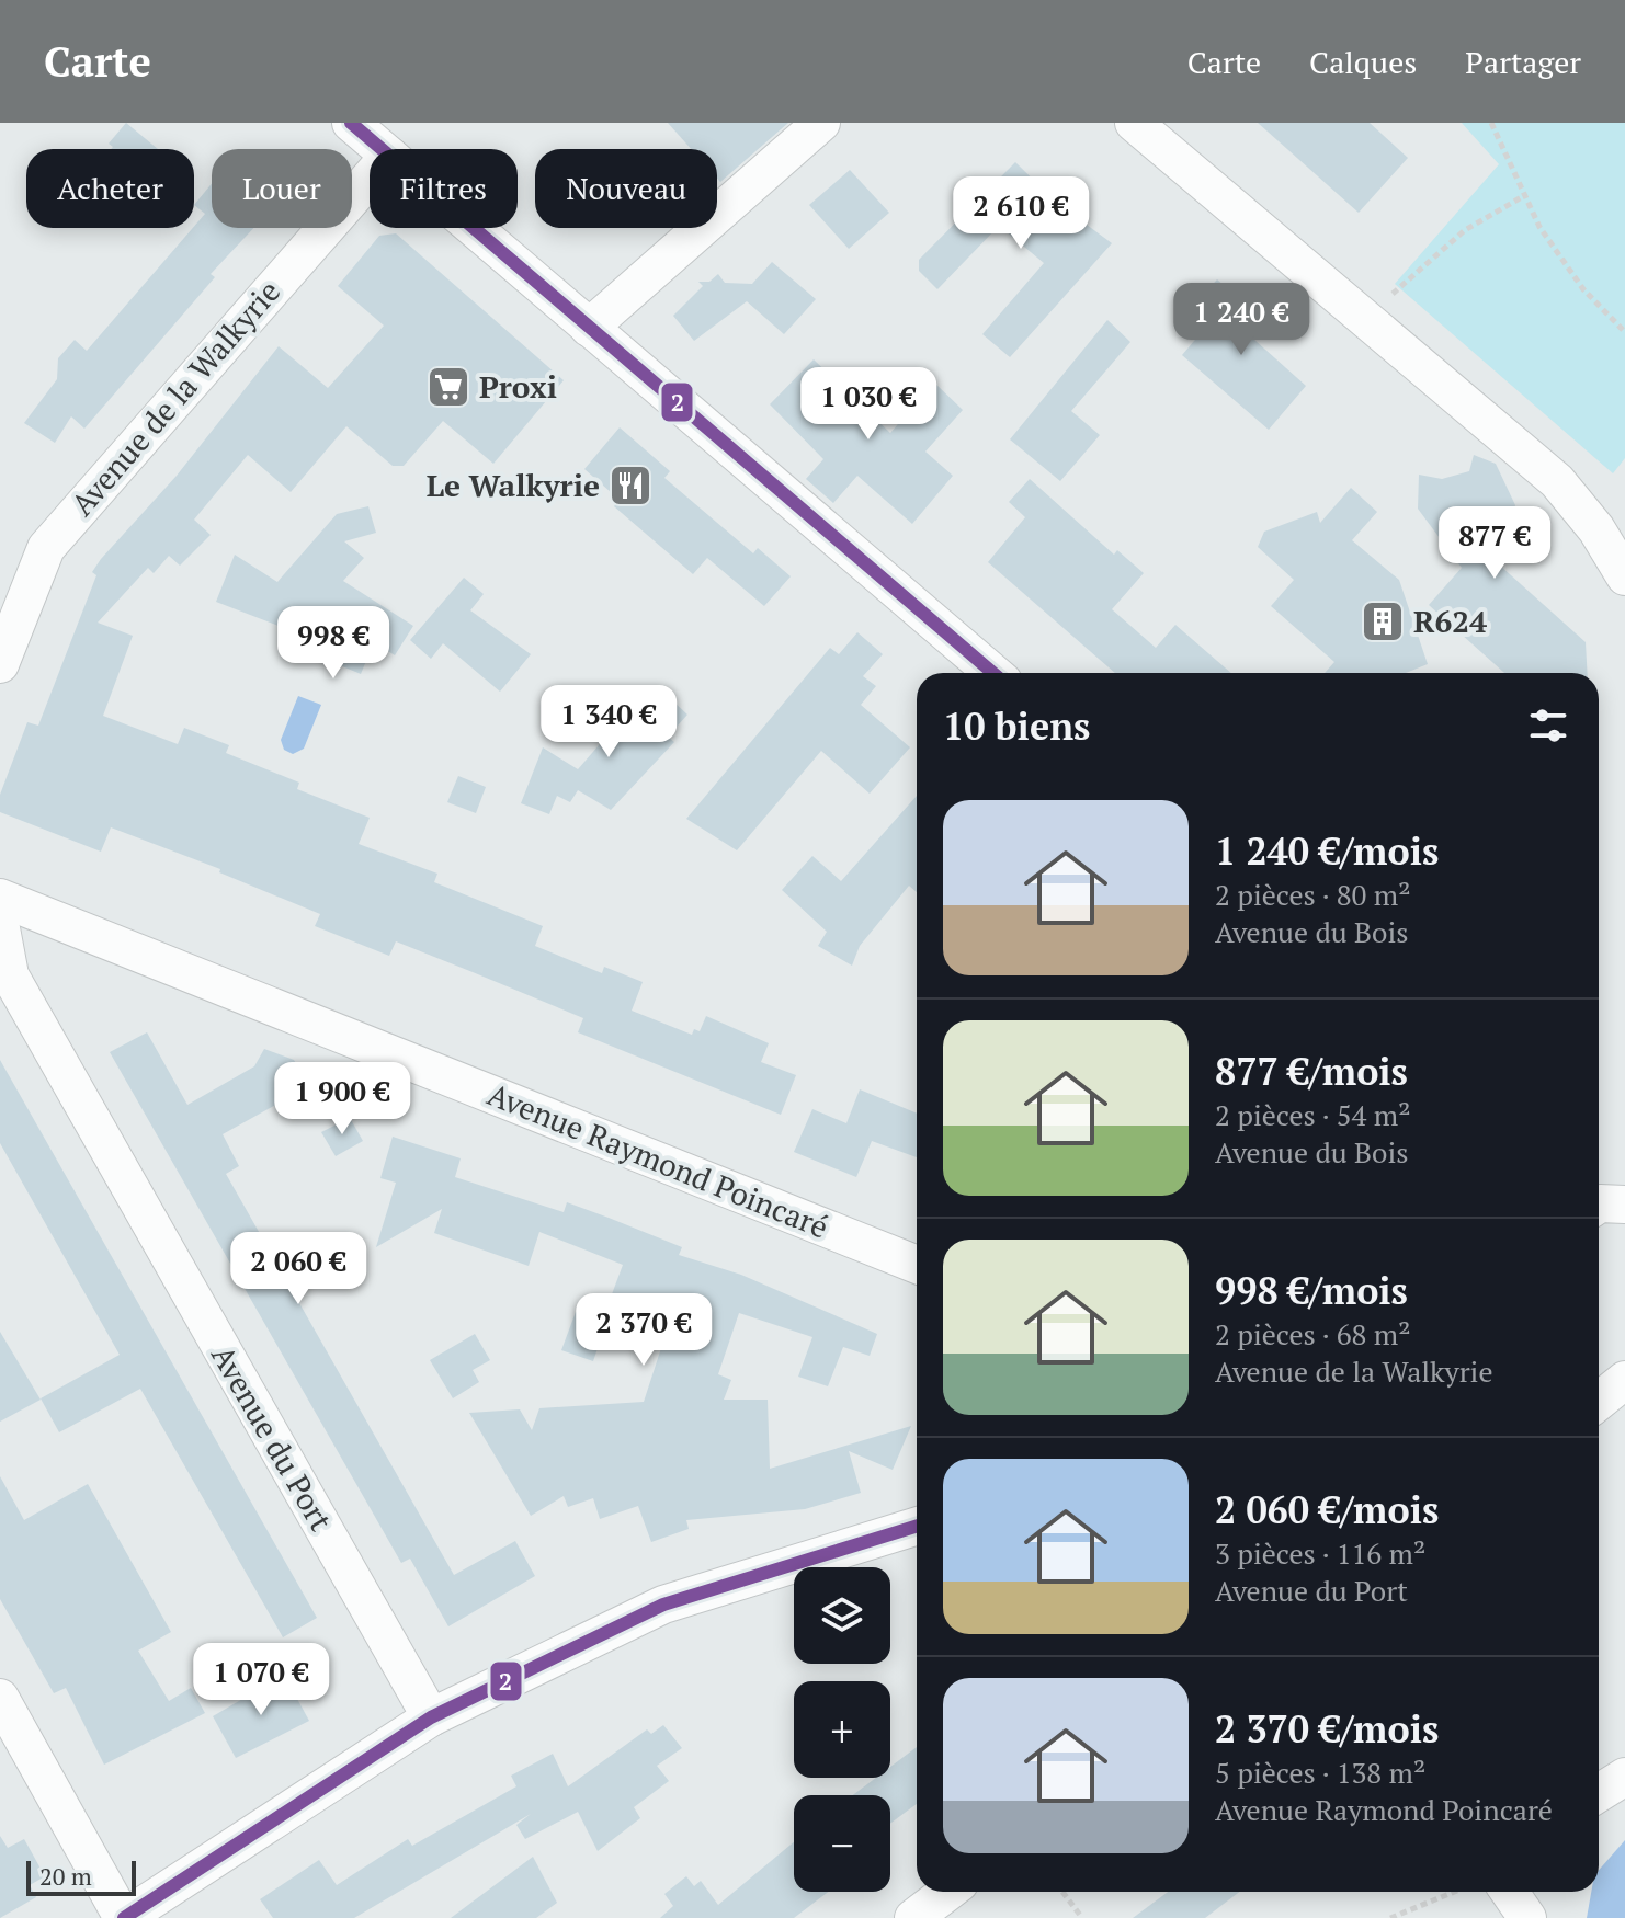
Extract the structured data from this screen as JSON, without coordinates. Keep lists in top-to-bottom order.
{
  "streets": {
    "street": ["Avenue de la Walkyrie", "Avenue Raymond Poincaré", "Avenue du Port"]
  },
  "crossings": [
    ["Avenue Raymond Poincaré", "Avenue du Port"]
  ],
  "places": {
    "supermarket": ["Proxi"],
    "restaurant": ["Le Walkyrie"],
    "building": ["R624"]
  },
  "lines": ["transit line 2"],
  "scale_bar": "20 m",
  "page": {
    "header": "Carte",
    "nav": ["Carte", "Calques", "Partager"],
    "chip": [
      "Acheter",
      "Louer",
      "Filtres",
      "Nouveau"
    ],
    "price": [
      "2 610 €",
      "1 240 €",
      "1 030 €",
      "877 €",
      "998 €",
      "1 340 €",
      "1 900 €",
      "2 060 €",
      "2 370 €",
      "1 070 €"
    ],
    "heading": "10 biens",
    "list": [
      {
        "name": "1 240 €/mois",
        "note": "2 pièces · 80 m² · Avenue du Bois"
      },
      {
        "name": "877 €/mois",
        "note": "2 pièces · 54 m² · Avenue du Bois"
      },
      {
        "name": "998 €/mois",
        "note": "2 pièces · 68 m² · Avenue de la Walkyrie"
      },
      {
        "name": "2 060 €/mois",
        "note": "3 pièces · 116 m² · Avenue du Port"
      },
      {
        "name": "2 370 €/mois",
        "note": "5 pièces · 138 m² · Avenue Raymond Poincaré"
      }
    ],
    "map_buttons": ["+", "−"],
    "scale": "20 m"
  }
}
